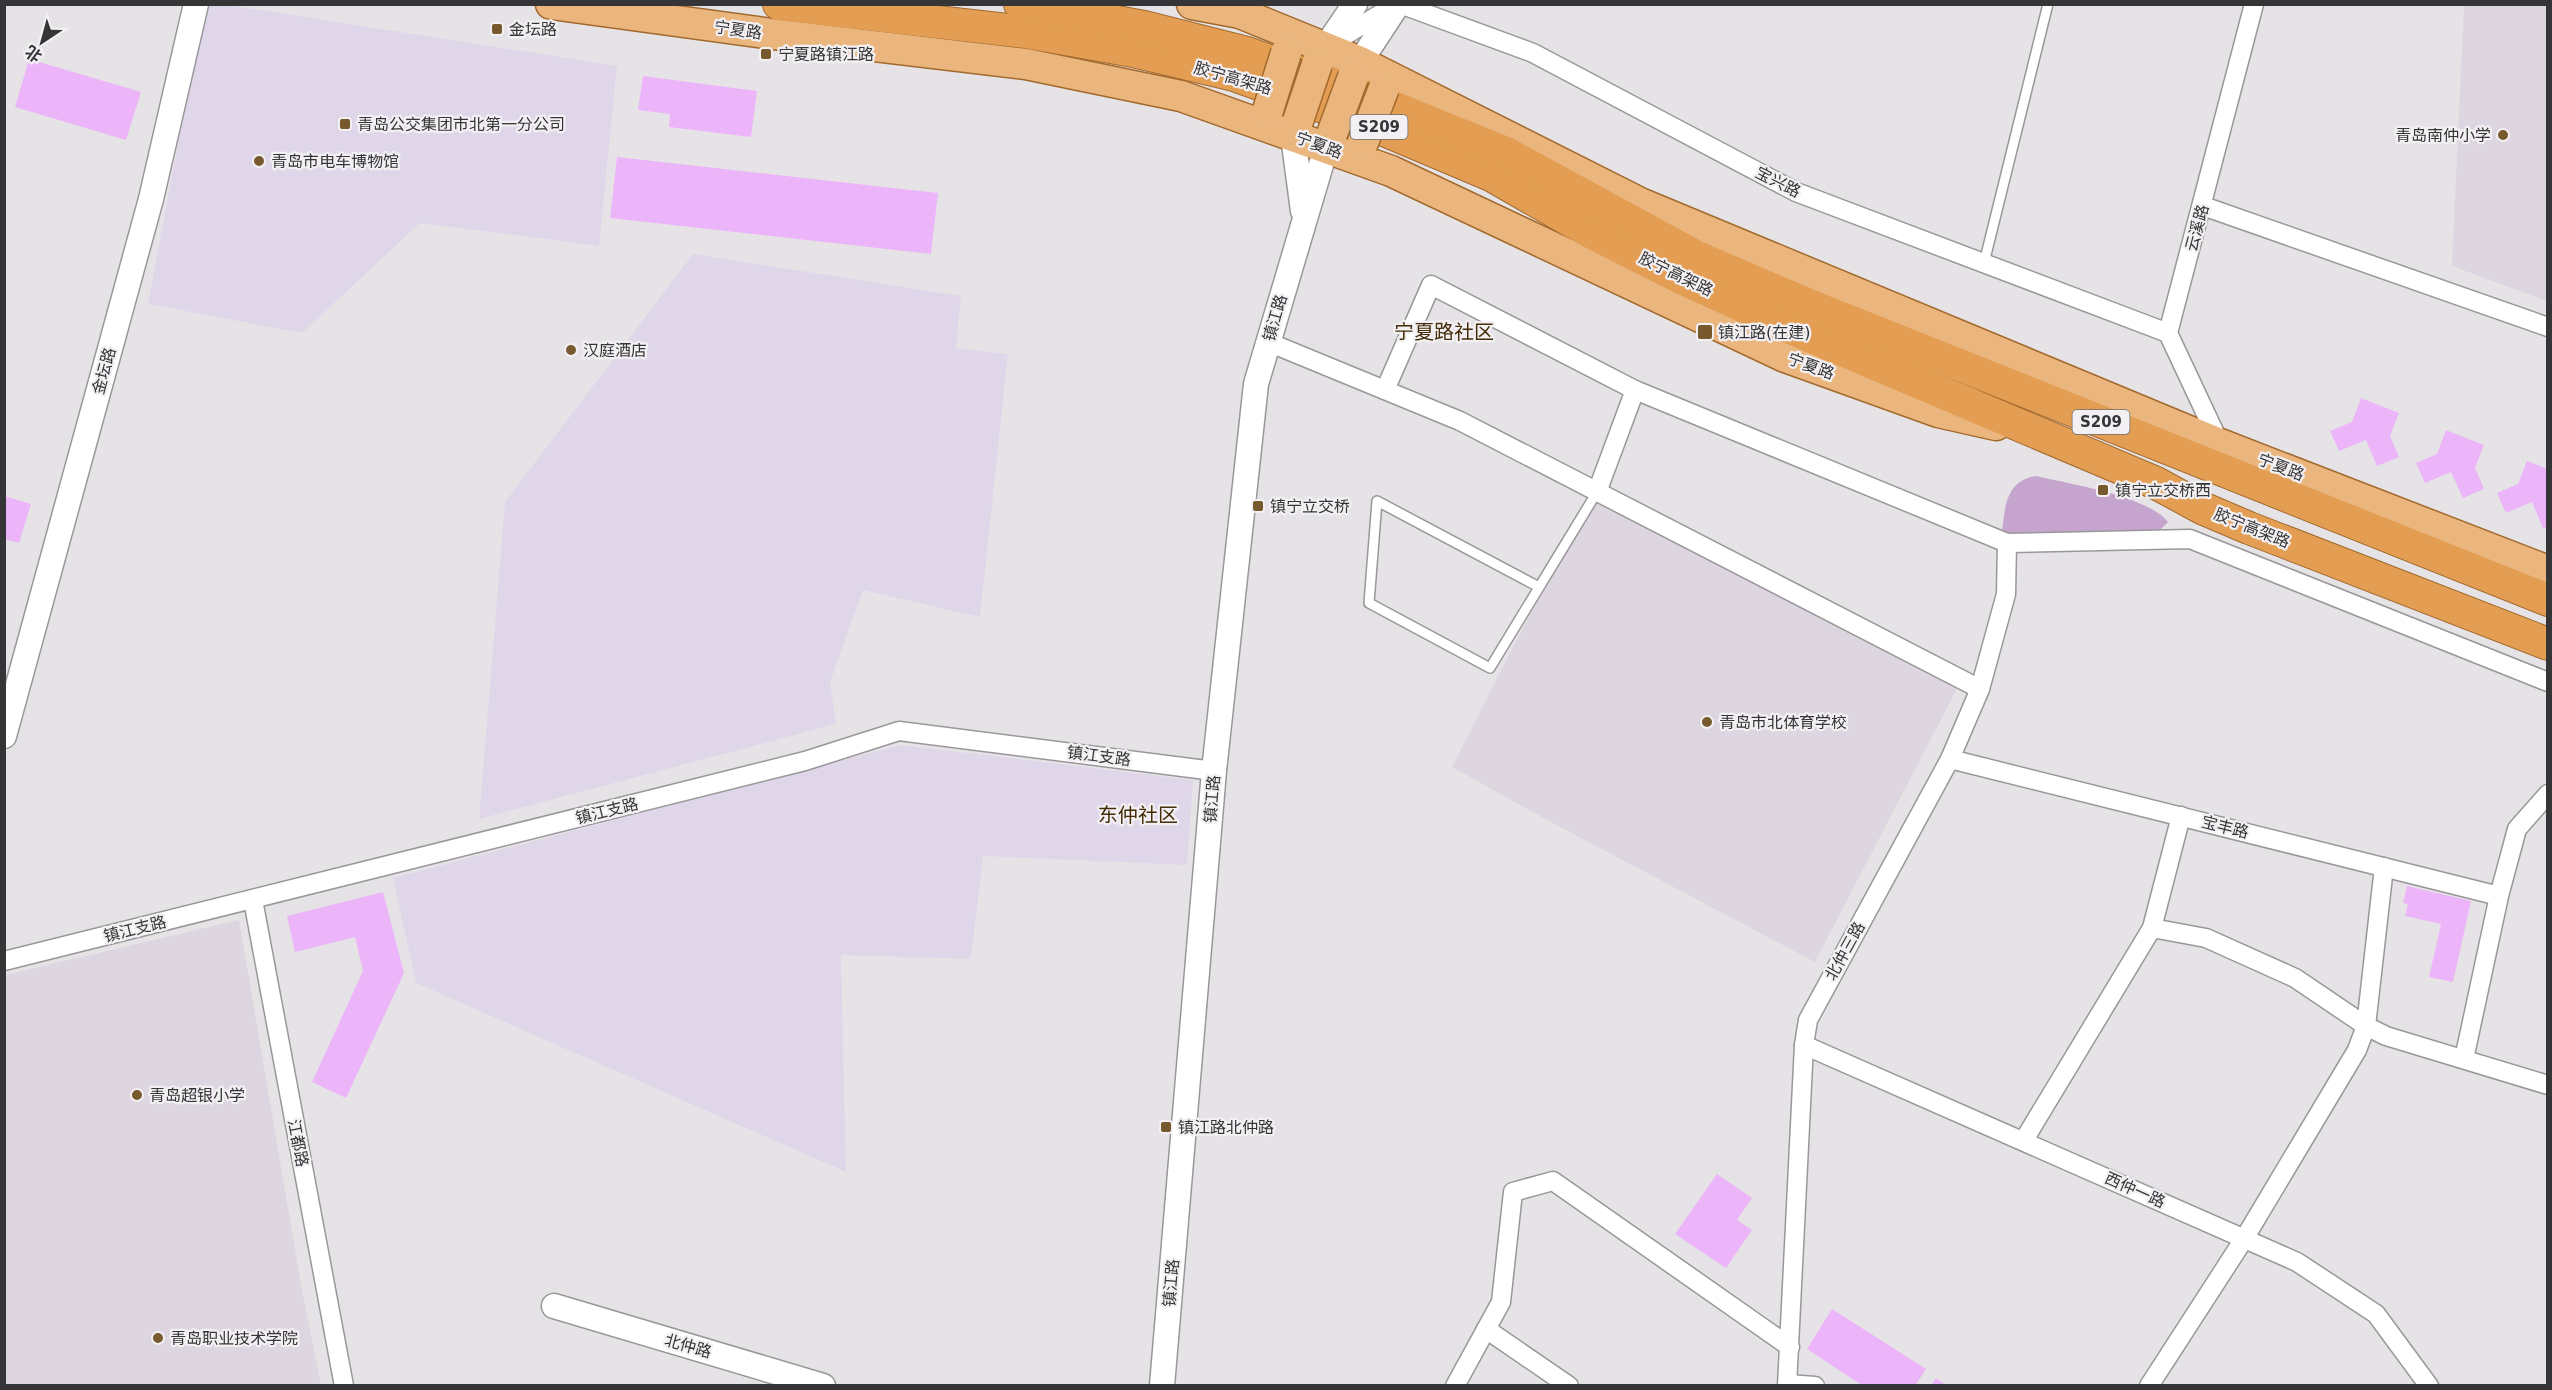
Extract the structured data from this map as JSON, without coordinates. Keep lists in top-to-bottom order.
{
  "streets": {
    "highway": ["胶宁高架路", "S209"],
    "main road": ["宁夏路", "镇江路"],
    "street": [
      "宝兴路",
      "云溪路",
      "金坛路",
      "镇江支路",
      "宝丰路",
      "北仲三路",
      "江都路",
      "西仲一路",
      "北仲路"
    ]
  },
  "crossings": [
    ["宁夏路", "胶宁高架路"],
    ["宁夏路", "镇江路"],
    ["宝兴路", "云溪路"],
    ["宝兴路", "镇江路"],
    ["镇江路", "镇江支路"],
    ["镇江支路", "江都路"],
    ["宝丰路", "北仲三路"],
    ["北仲三路", "西仲一路"]
  ],
  "districts": ["宁夏路社区", "东仲社区"],
  "places": {
    "transit": [
      "金坛路",
      "宁夏路镇江路",
      "青岛公交集团市北第一分公司",
      "镇江路(在建)",
      "镇宁立交桥西",
      "镇宁立交桥",
      "镇江路北仲路"
    ],
    "other": [
      "青岛南仲小学",
      "青岛市电车博物馆",
      "汉庭酒店",
      "青岛市北体育学校",
      "青岛超银小学",
      "青岛职业技术学院"
    ]
  },
  "north": "bottom left"
}
